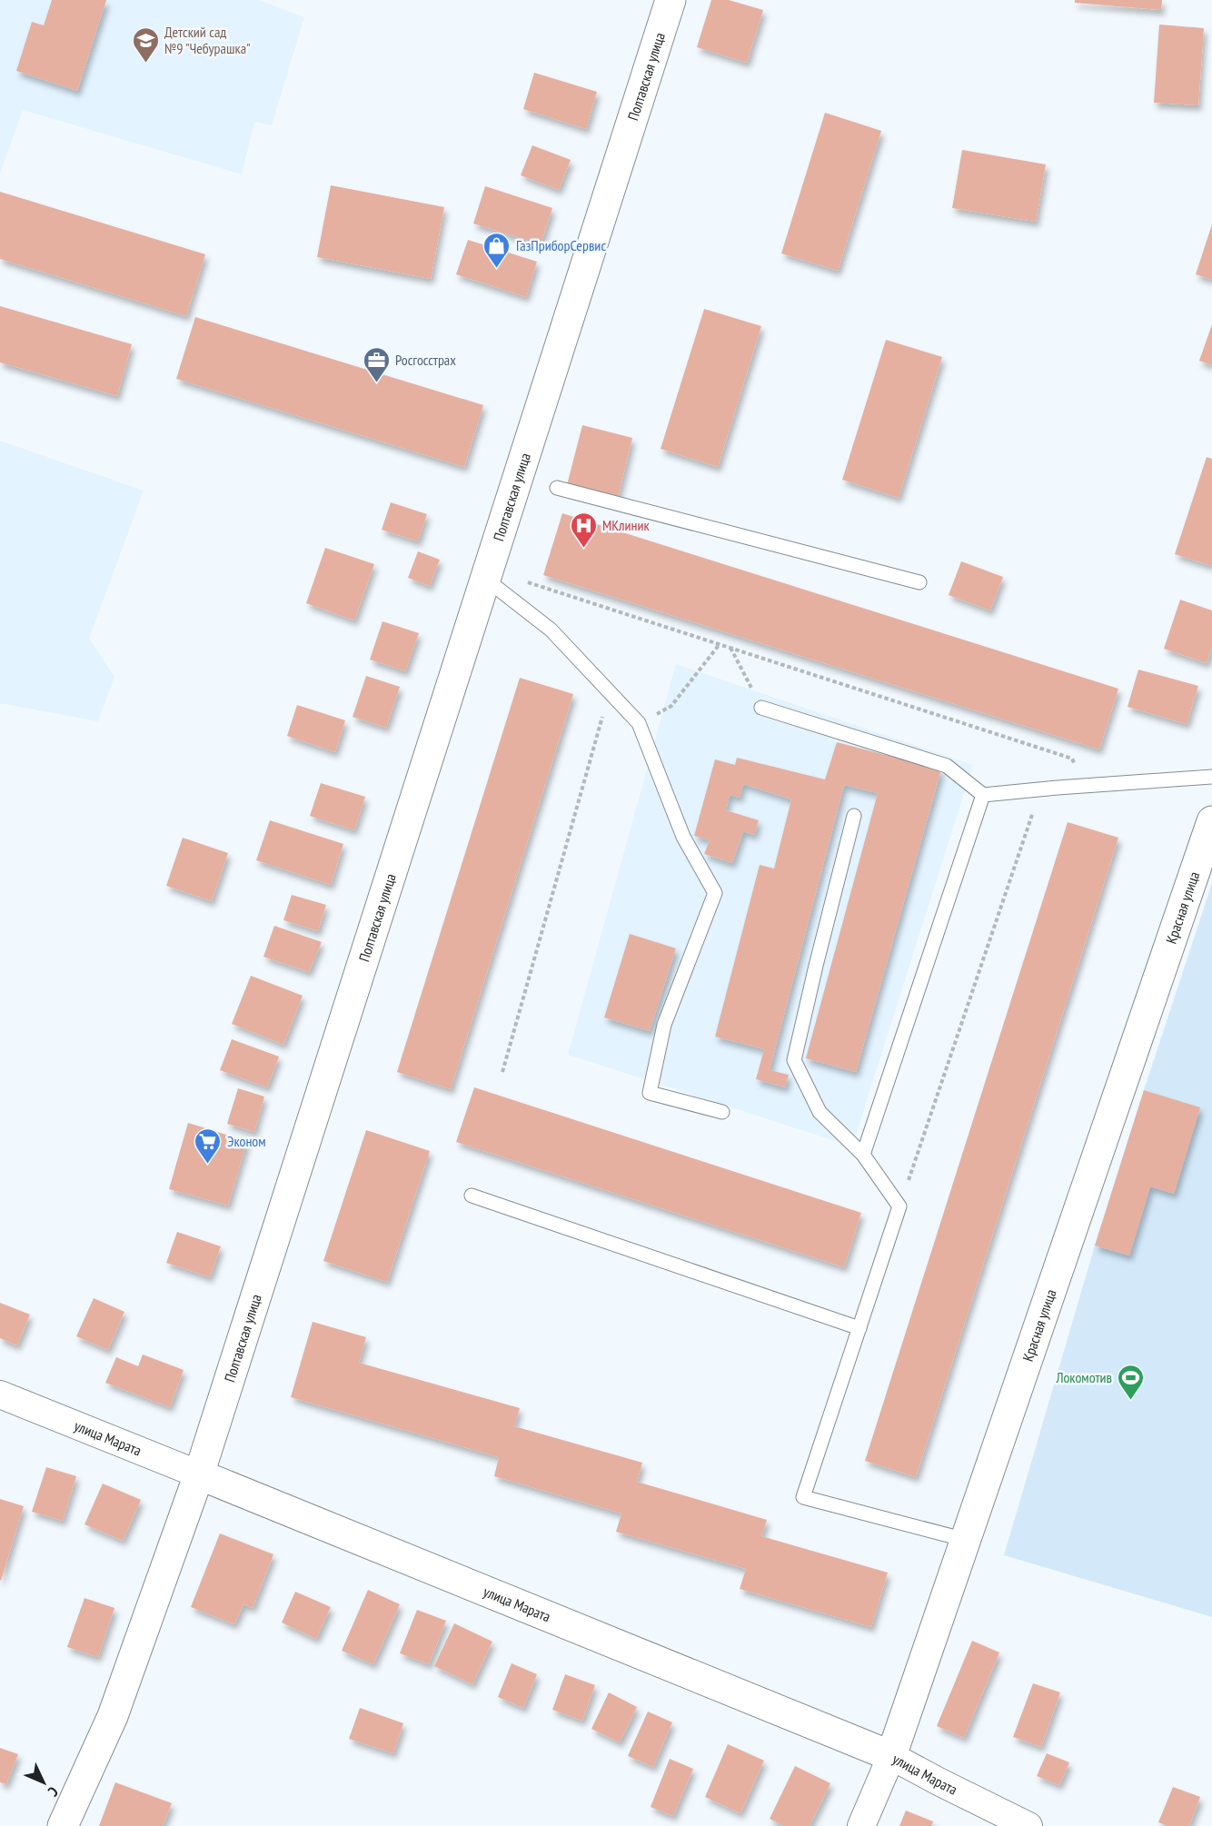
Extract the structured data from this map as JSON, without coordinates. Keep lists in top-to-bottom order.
{
  "streets": {
    "street": ["Полтавская улица", "Красная улица", "улица Марата"]
  },
  "crossings": [
    ["Полтавская улица", "улица Марата"],
    ["Красная улица", "улица Марата"]
  ],
  "places": {
    "school or university": ["Детский сад №9 \"Чебурашка\""],
    "shop": ["ГазПриборСервис"],
    "office": ["Росгосстрах"],
    "hospital": ["МКлиник"],
    "supermarket": ["Эконом"],
    "sports": ["Локомотив"]
  },
  "north": "bottom right"
}
